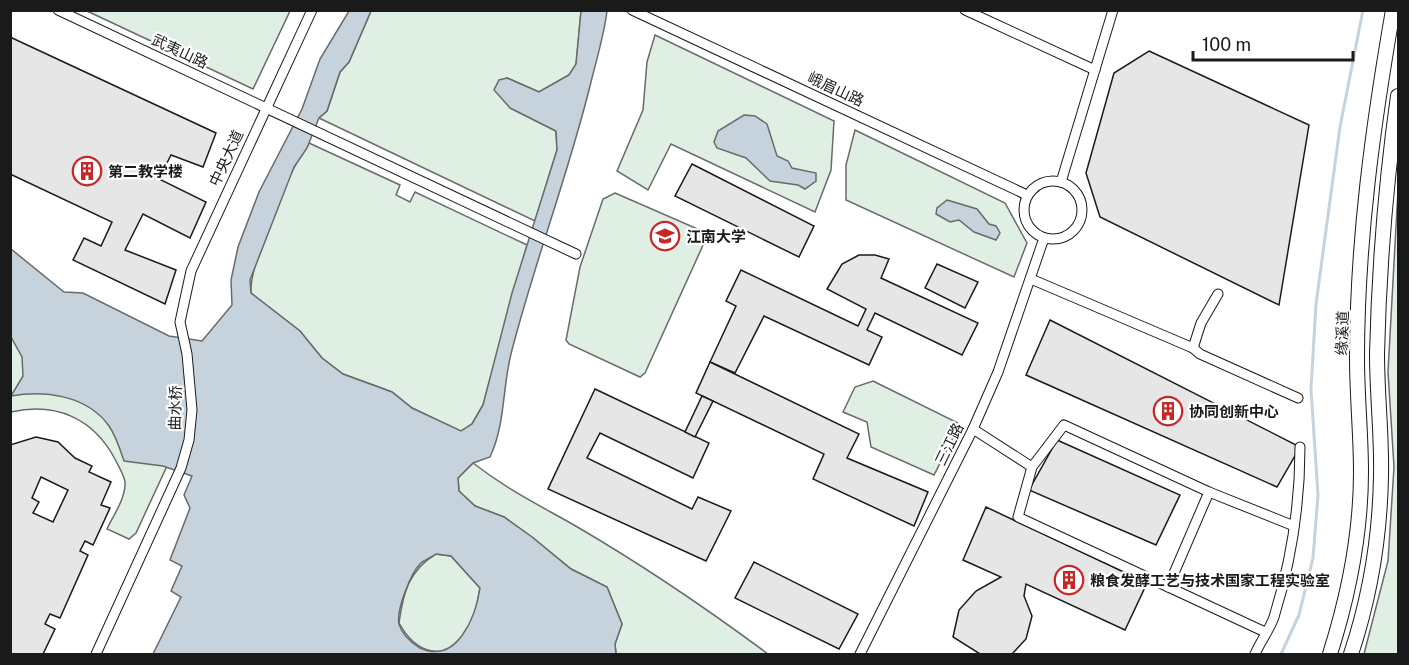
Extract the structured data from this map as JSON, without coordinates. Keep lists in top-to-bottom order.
{
  "streets": {
    "main road": ["缘溪道"],
    "street": [
      "武夷山路",
      "峨眉山路",
      "中央大道",
      "曲水桥",
      "三江路"
    ]
  },
  "crossings": [
    ["武夷山路", "中央大道"],
    ["峨眉山路", "三江路"],
    ["中央大道", "曲水桥"]
  ],
  "places": {
    "building": ["第二教学楼", "协同创新中心", "粮食发酵工艺与技术国家工程实验室"],
    "school or university": ["江南大学"]
  },
  "scale_bar": "100 m"
}
